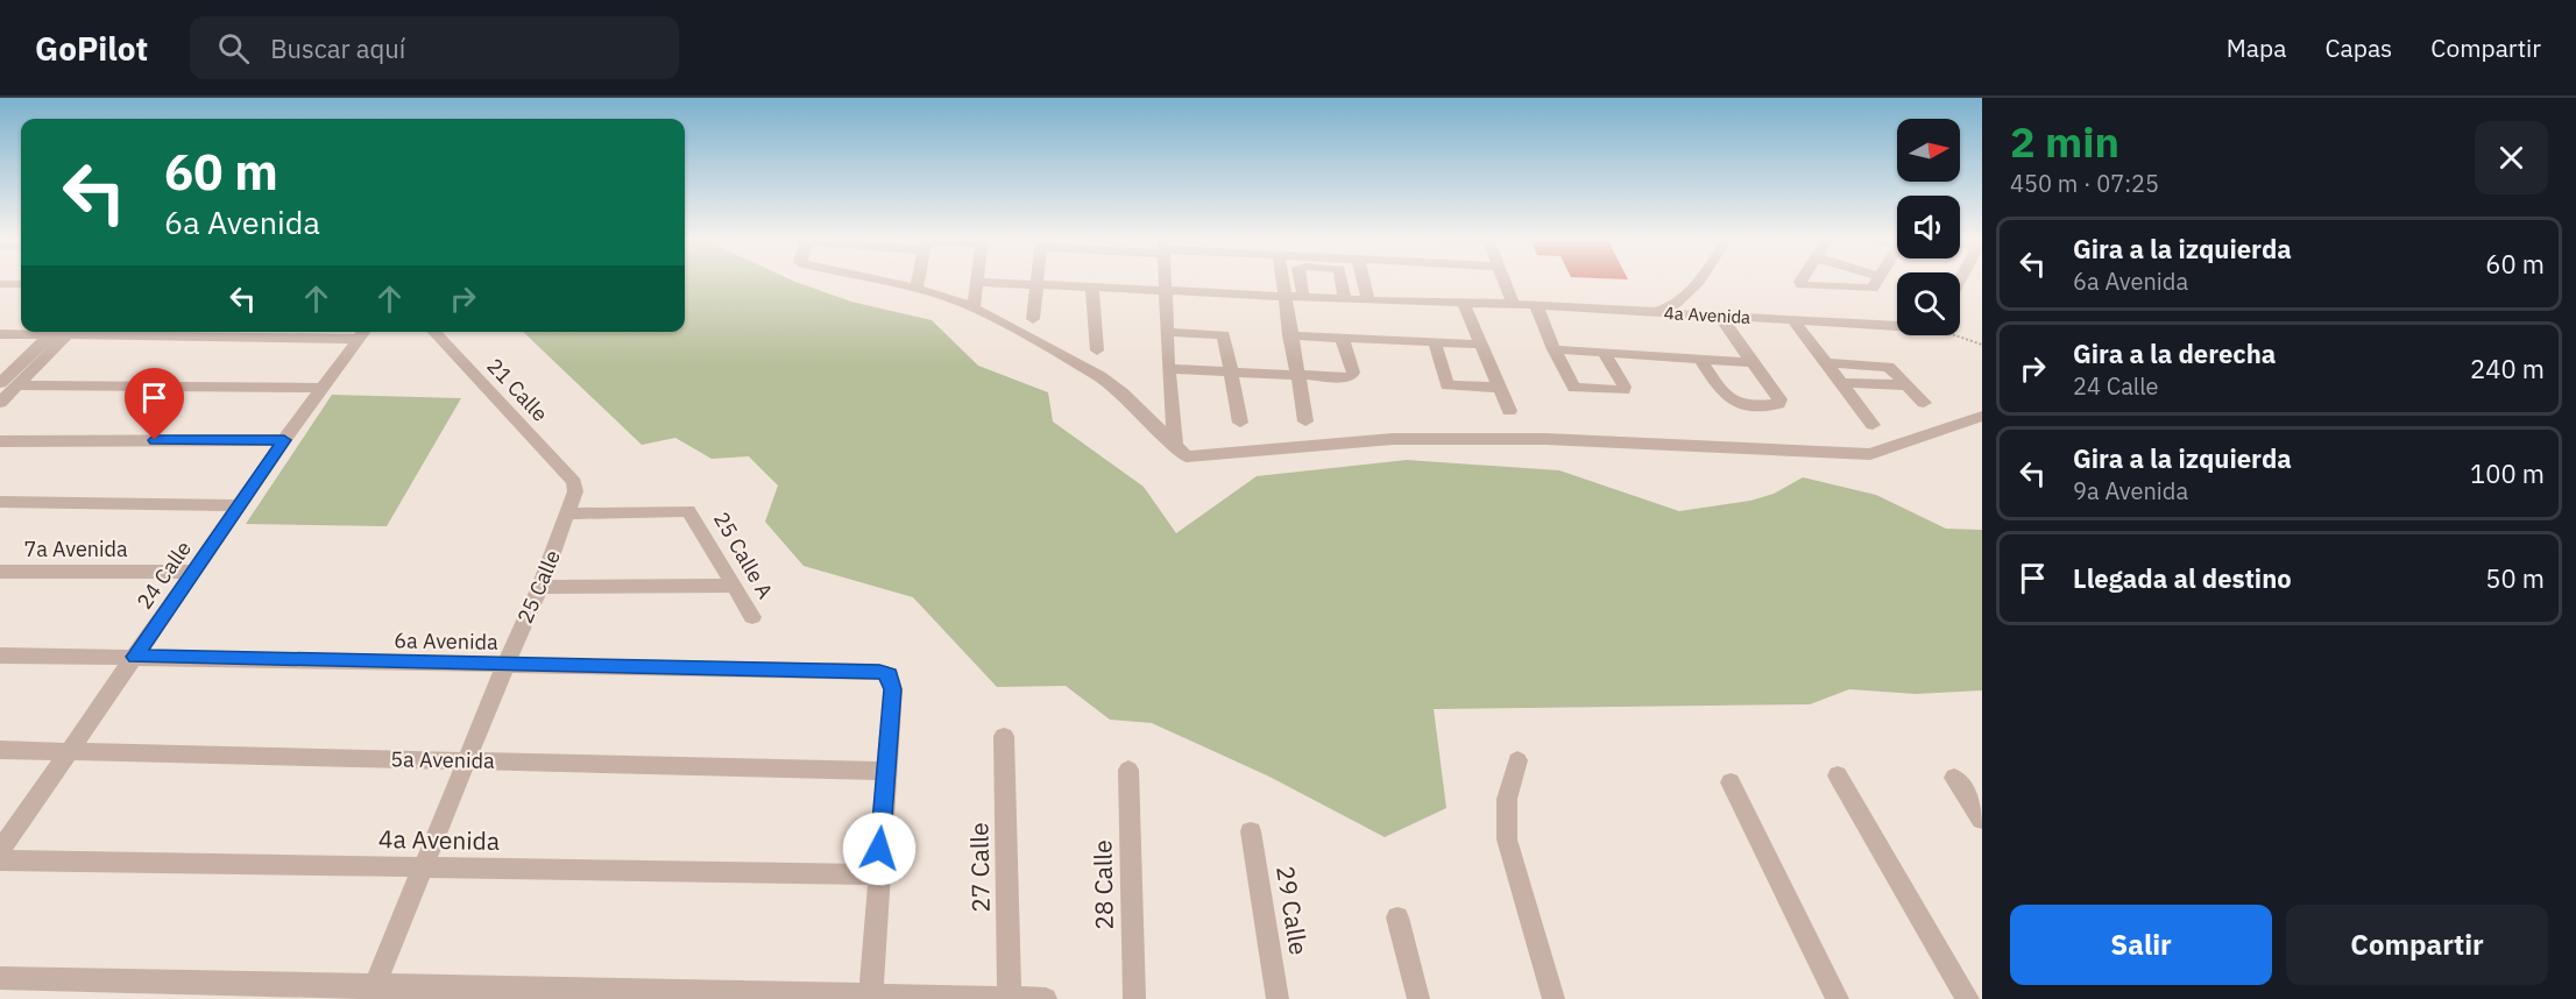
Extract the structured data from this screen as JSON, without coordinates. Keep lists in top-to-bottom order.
{
  "streets": {
    "street": [
      "4a Avenida",
      "21 Calle",
      "7a Avenida",
      "25 Calle A",
      "24 Calle",
      "25 Calle",
      "6a Avenida",
      "5a Avenida",
      "27 Calle",
      "28 Calle",
      "29 Calle"
    ]
  },
  "crossings": [
    ["4a Avenida", "25 Calle"],
    ["21 Calle", "25 Calle"],
    ["7a Avenida", "24 Calle"],
    ["25 Calle A", "25 Calle"],
    ["24 Calle", "6a Avenida"],
    ["24 Calle", "5a Avenida"],
    ["25 Calle", "6a Avenida"],
    ["25 Calle", "5a Avenida"],
    ["6a Avenida", "5a Avenida"]
  ],
  "north": "right",
  "page": {
    "header": "GoPilot",
    "search": "Buscar aquí",
    "nav": ["Mapa", "Capas", "Compartir"],
    "heading": ["2 min", "450 m · 07:25"],
    "turn": ["60 m", "6a Avenida"],
    "list": [
      {
        "name": "Gira a la izquierda",
        "note": "6a Avenida",
        "value": "60 m"
      },
      {
        "name": "Gira a la derecha",
        "note": "24 Calle",
        "value": "240 m"
      },
      {
        "name": "Gira a la izquierda",
        "note": "9a Avenida",
        "value": "100 m"
      },
      {
        "name": "Llegada al destino",
        "value": "50 m"
      }
    ],
    "buttons": ["Salir", "Compartir"]
  }
}
